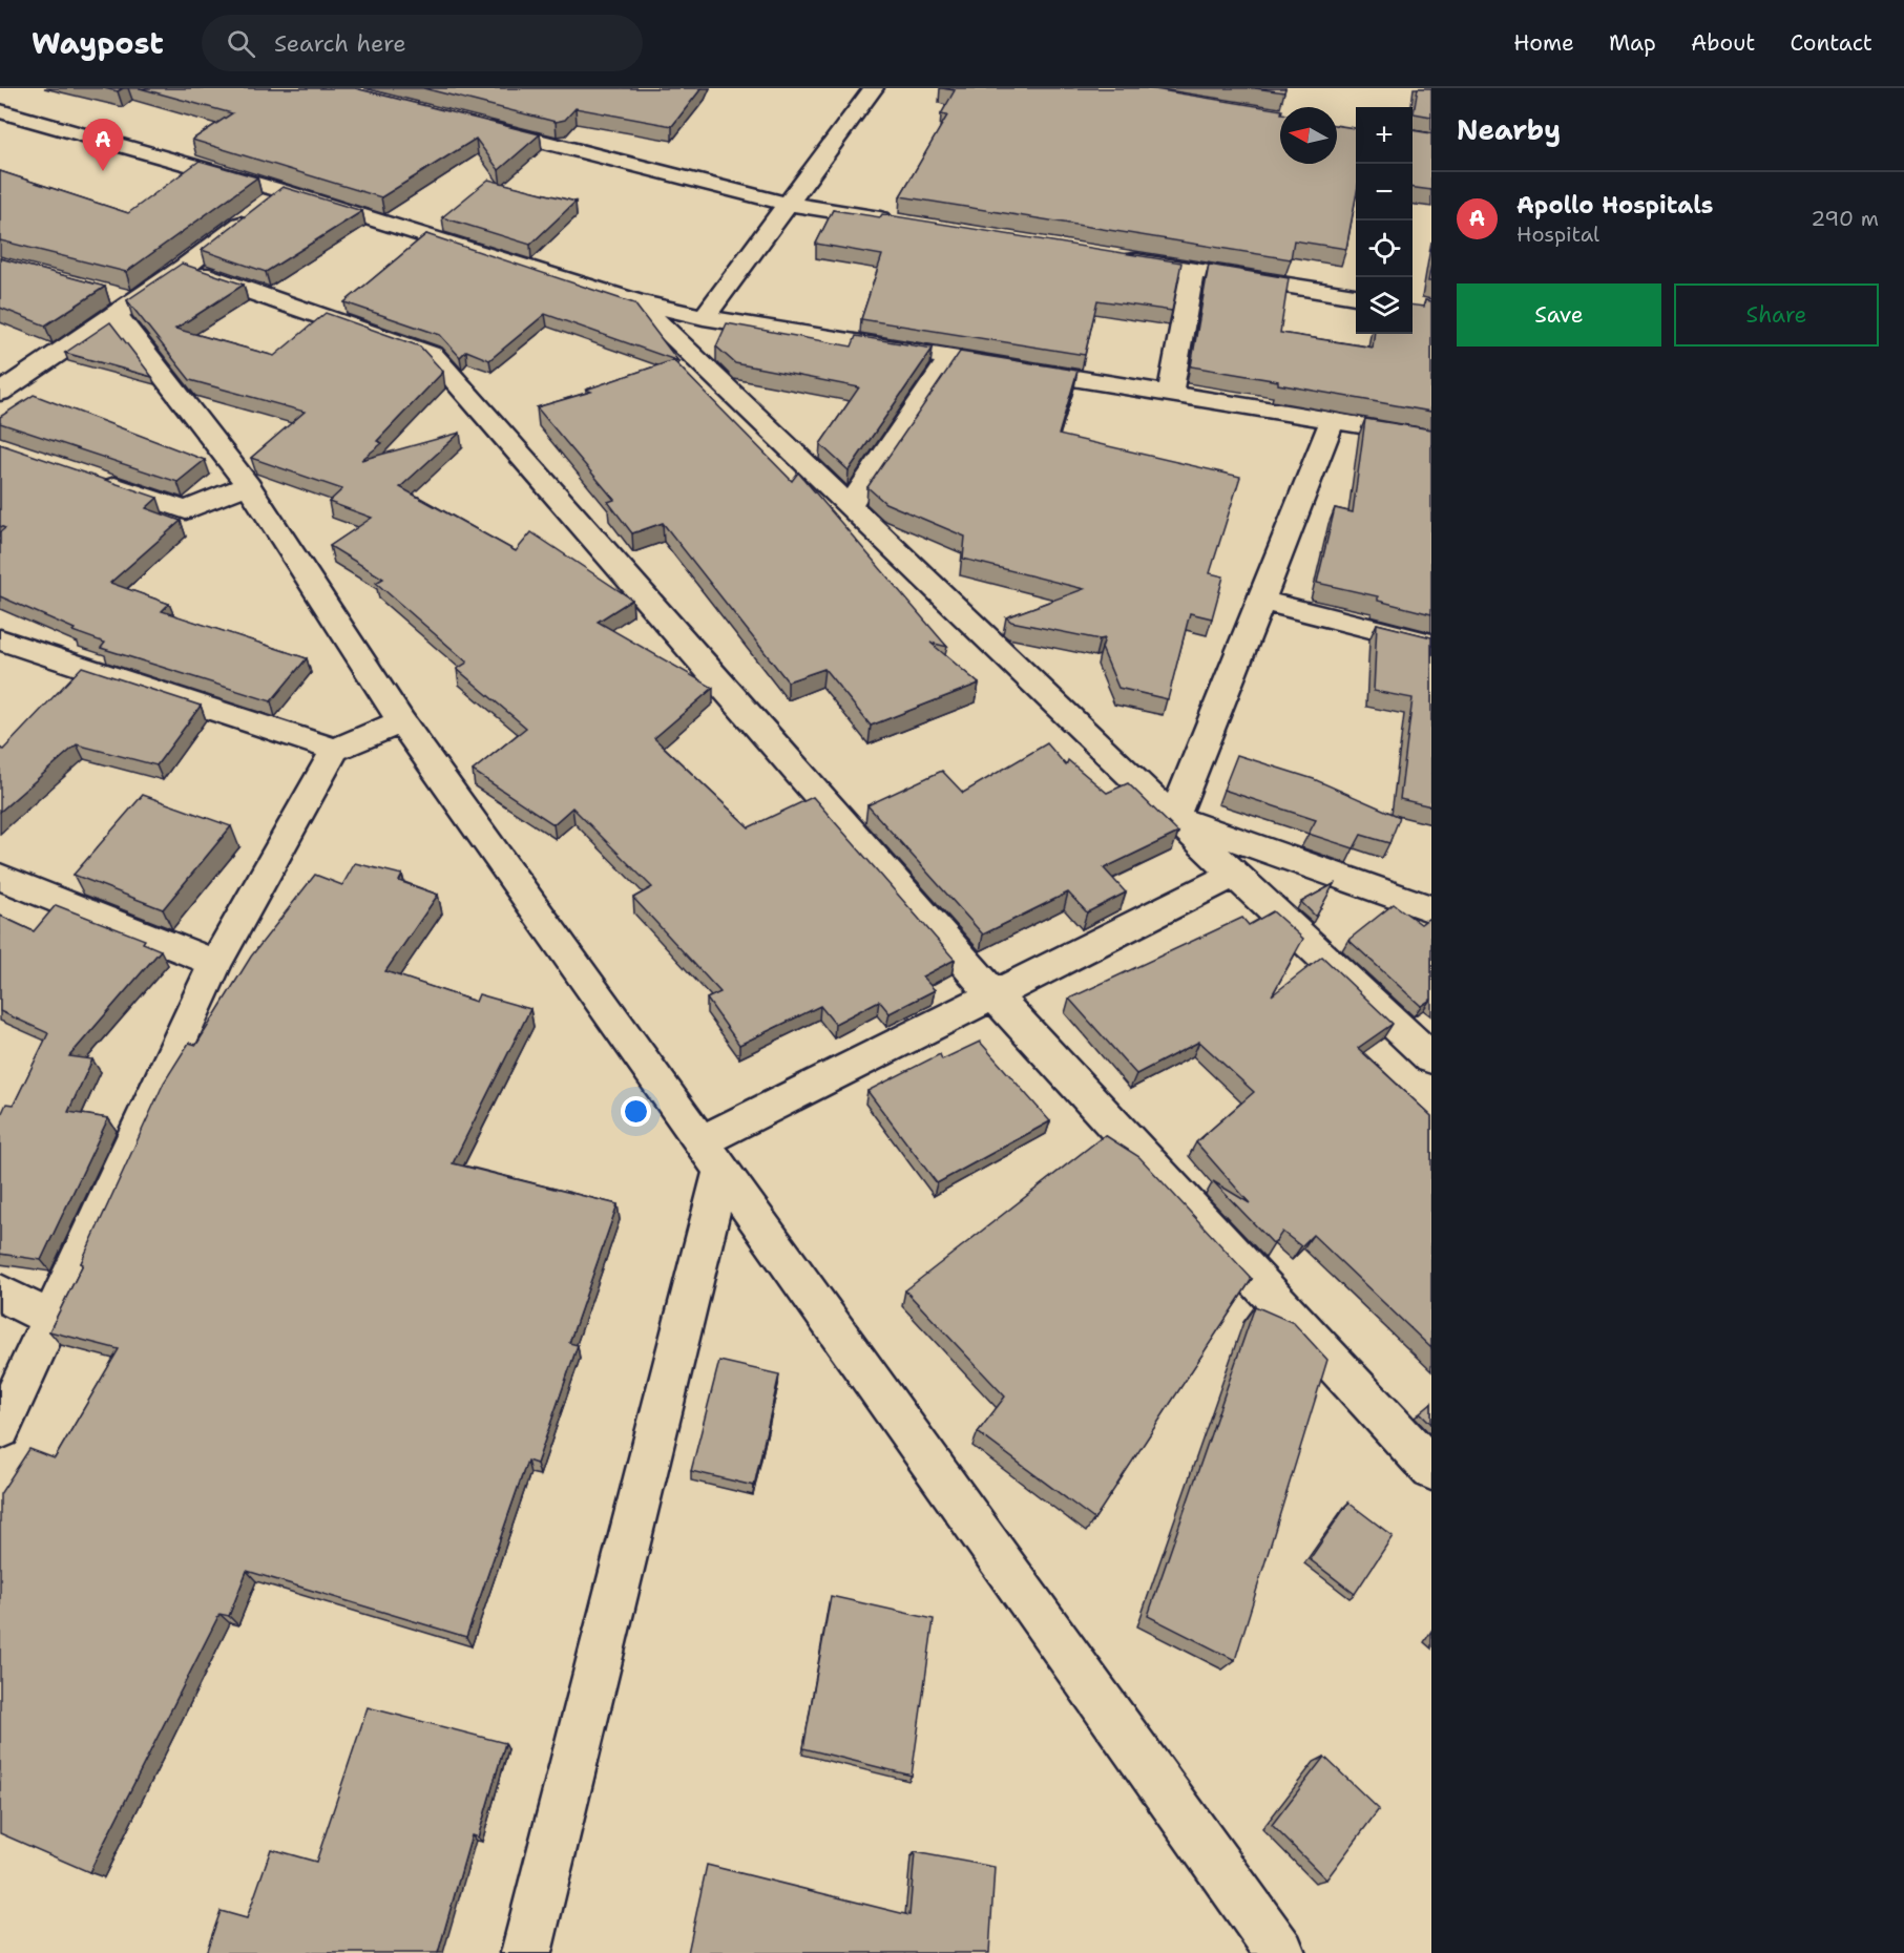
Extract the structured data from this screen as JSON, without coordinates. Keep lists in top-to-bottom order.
{
  "north": "left",
  "page": {
    "header": "Waypost",
    "search": "Search here",
    "nav": [
      "Home",
      "Map",
      "About",
      "Contact"
    ],
    "heading": "Nearby",
    "map_buttons": ["+", "−"],
    "pins": "A",
    "list": [
      {
        "mark": "A",
        "name": "Apollo Hospitals",
        "note": "Hospital",
        "value": "290 m"
      }
    ],
    "buttons": ["Save", "Share"]
  }
}
